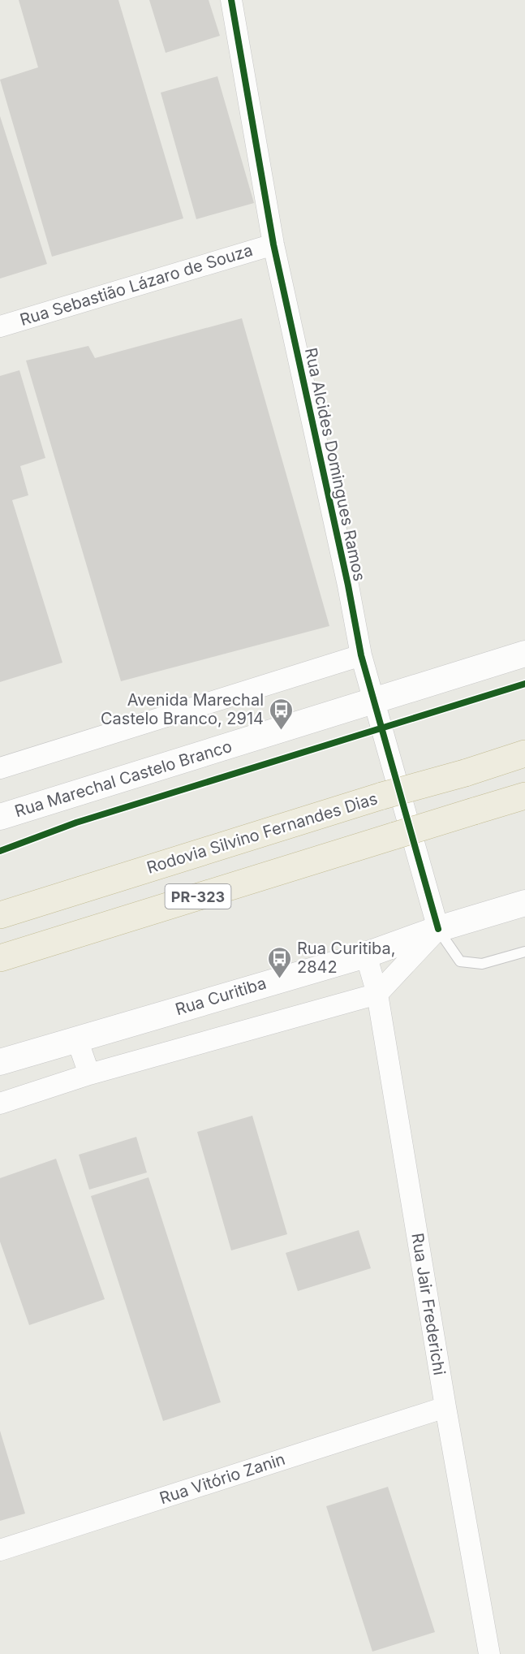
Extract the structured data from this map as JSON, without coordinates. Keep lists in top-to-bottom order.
{
  "streets": {
    "highway": ["Rodovia Silvino Fernandes Dias", "PR-323"],
    "street": [
      "Rua Sebastião Lázaro de Souza",
      "Rua Alcides Domingues Ramos",
      "Rua Marechal Castelo Branco",
      "Rua Curitiba",
      "Rua Jair Frederichi",
      "Rua Vitório Zanin"
    ]
  },
  "crossings": [
    ["Rua Sebastião Lázaro de Souza", "Rua Alcides Domingues Ramos"],
    ["Rua Alcides Domingues Ramos", "Rua Marechal Castelo Branco"],
    ["Rua Alcides Domingues Ramos", "Rua Curitiba"],
    ["Rua Curitiba", "Rua Jair Frederichi"],
    ["Rua Jair Frederichi", "Rua Vitório Zanin"]
  ],
  "places": {
    "bus stop": ["Avenida Marechal Castelo Branco, 2914", "Rua Curitiba, 2842"]
  }
}
